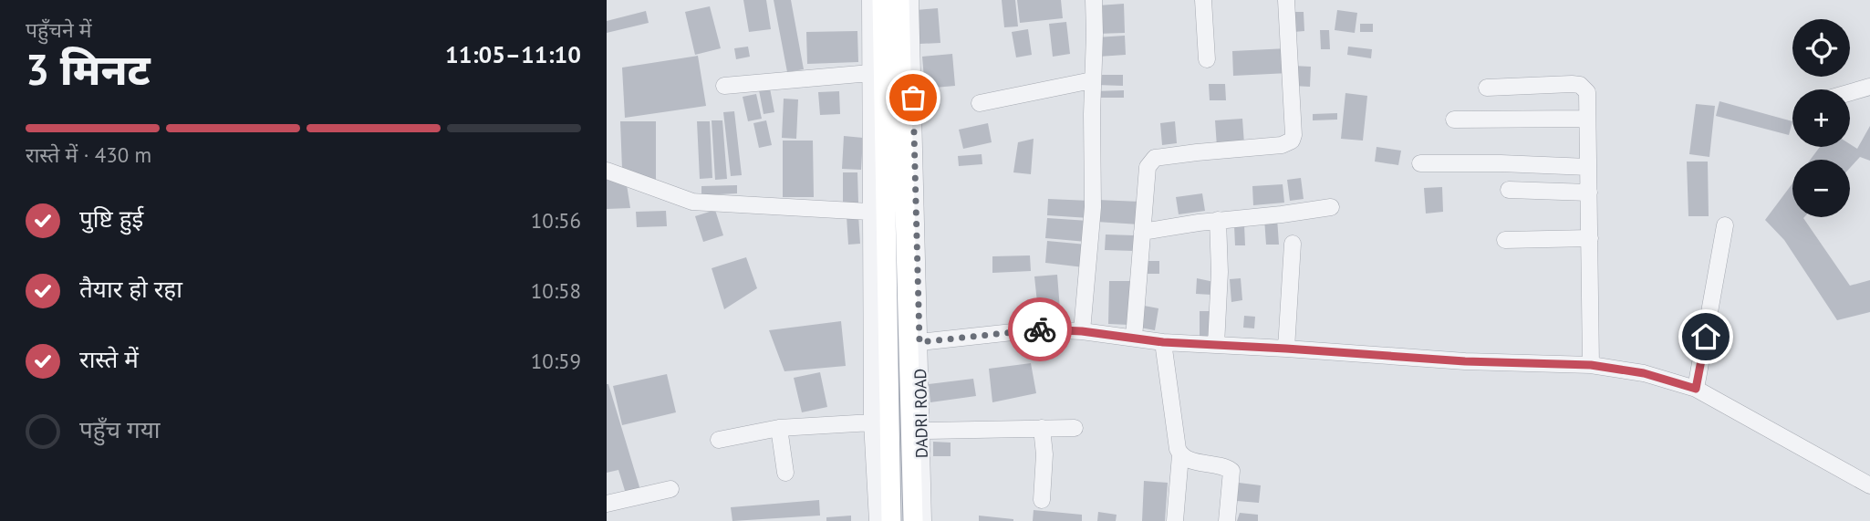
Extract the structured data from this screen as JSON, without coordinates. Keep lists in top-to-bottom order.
{
  "streets": {
    "street": ["DADRI ROAD"]
  },
  "page": {
    "heading": ["3 मिनट", "पहुँचने में", "11:05–11:10"],
    "map_buttons": ["+", "−"],
    "bar": "रास्ते में · 430 m",
    "list": [
      ["पुष्टि हुई", "10:56"],
      ["तैयार हो रहा", "10:58"],
      ["रास्ते में", "10:59"],
      "पहुँच गया"
    ]
  }
}
